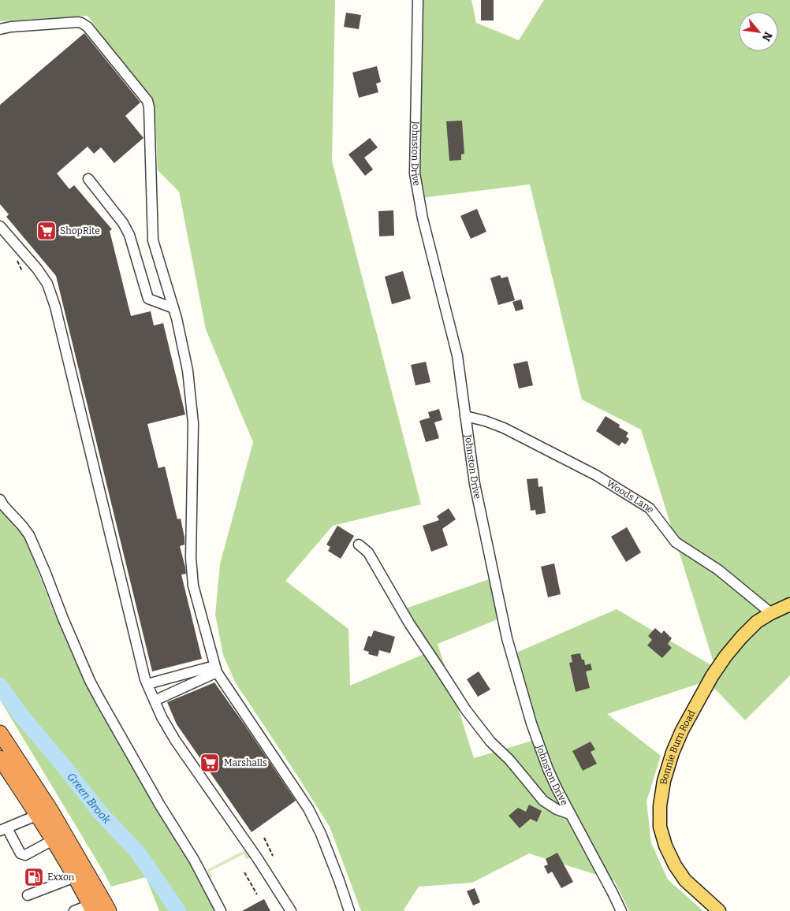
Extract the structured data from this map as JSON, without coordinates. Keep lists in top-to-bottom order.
{
  "streets": {
    "main road": ["Bonnie Burn Road"],
    "street": ["Johnston Drive", "Woods Lane"]
  },
  "crossings": [
    ["Johnston Drive", "Woods Lane"],
    ["Woods Lane", "Bonnie Burn Road"]
  ],
  "water": ["Green Brook"],
  "places": {
    "supermarket": ["ShopRite", "Marshalls"],
    "fuel station": ["Exxon"]
  },
  "north": "bottom right"
}
